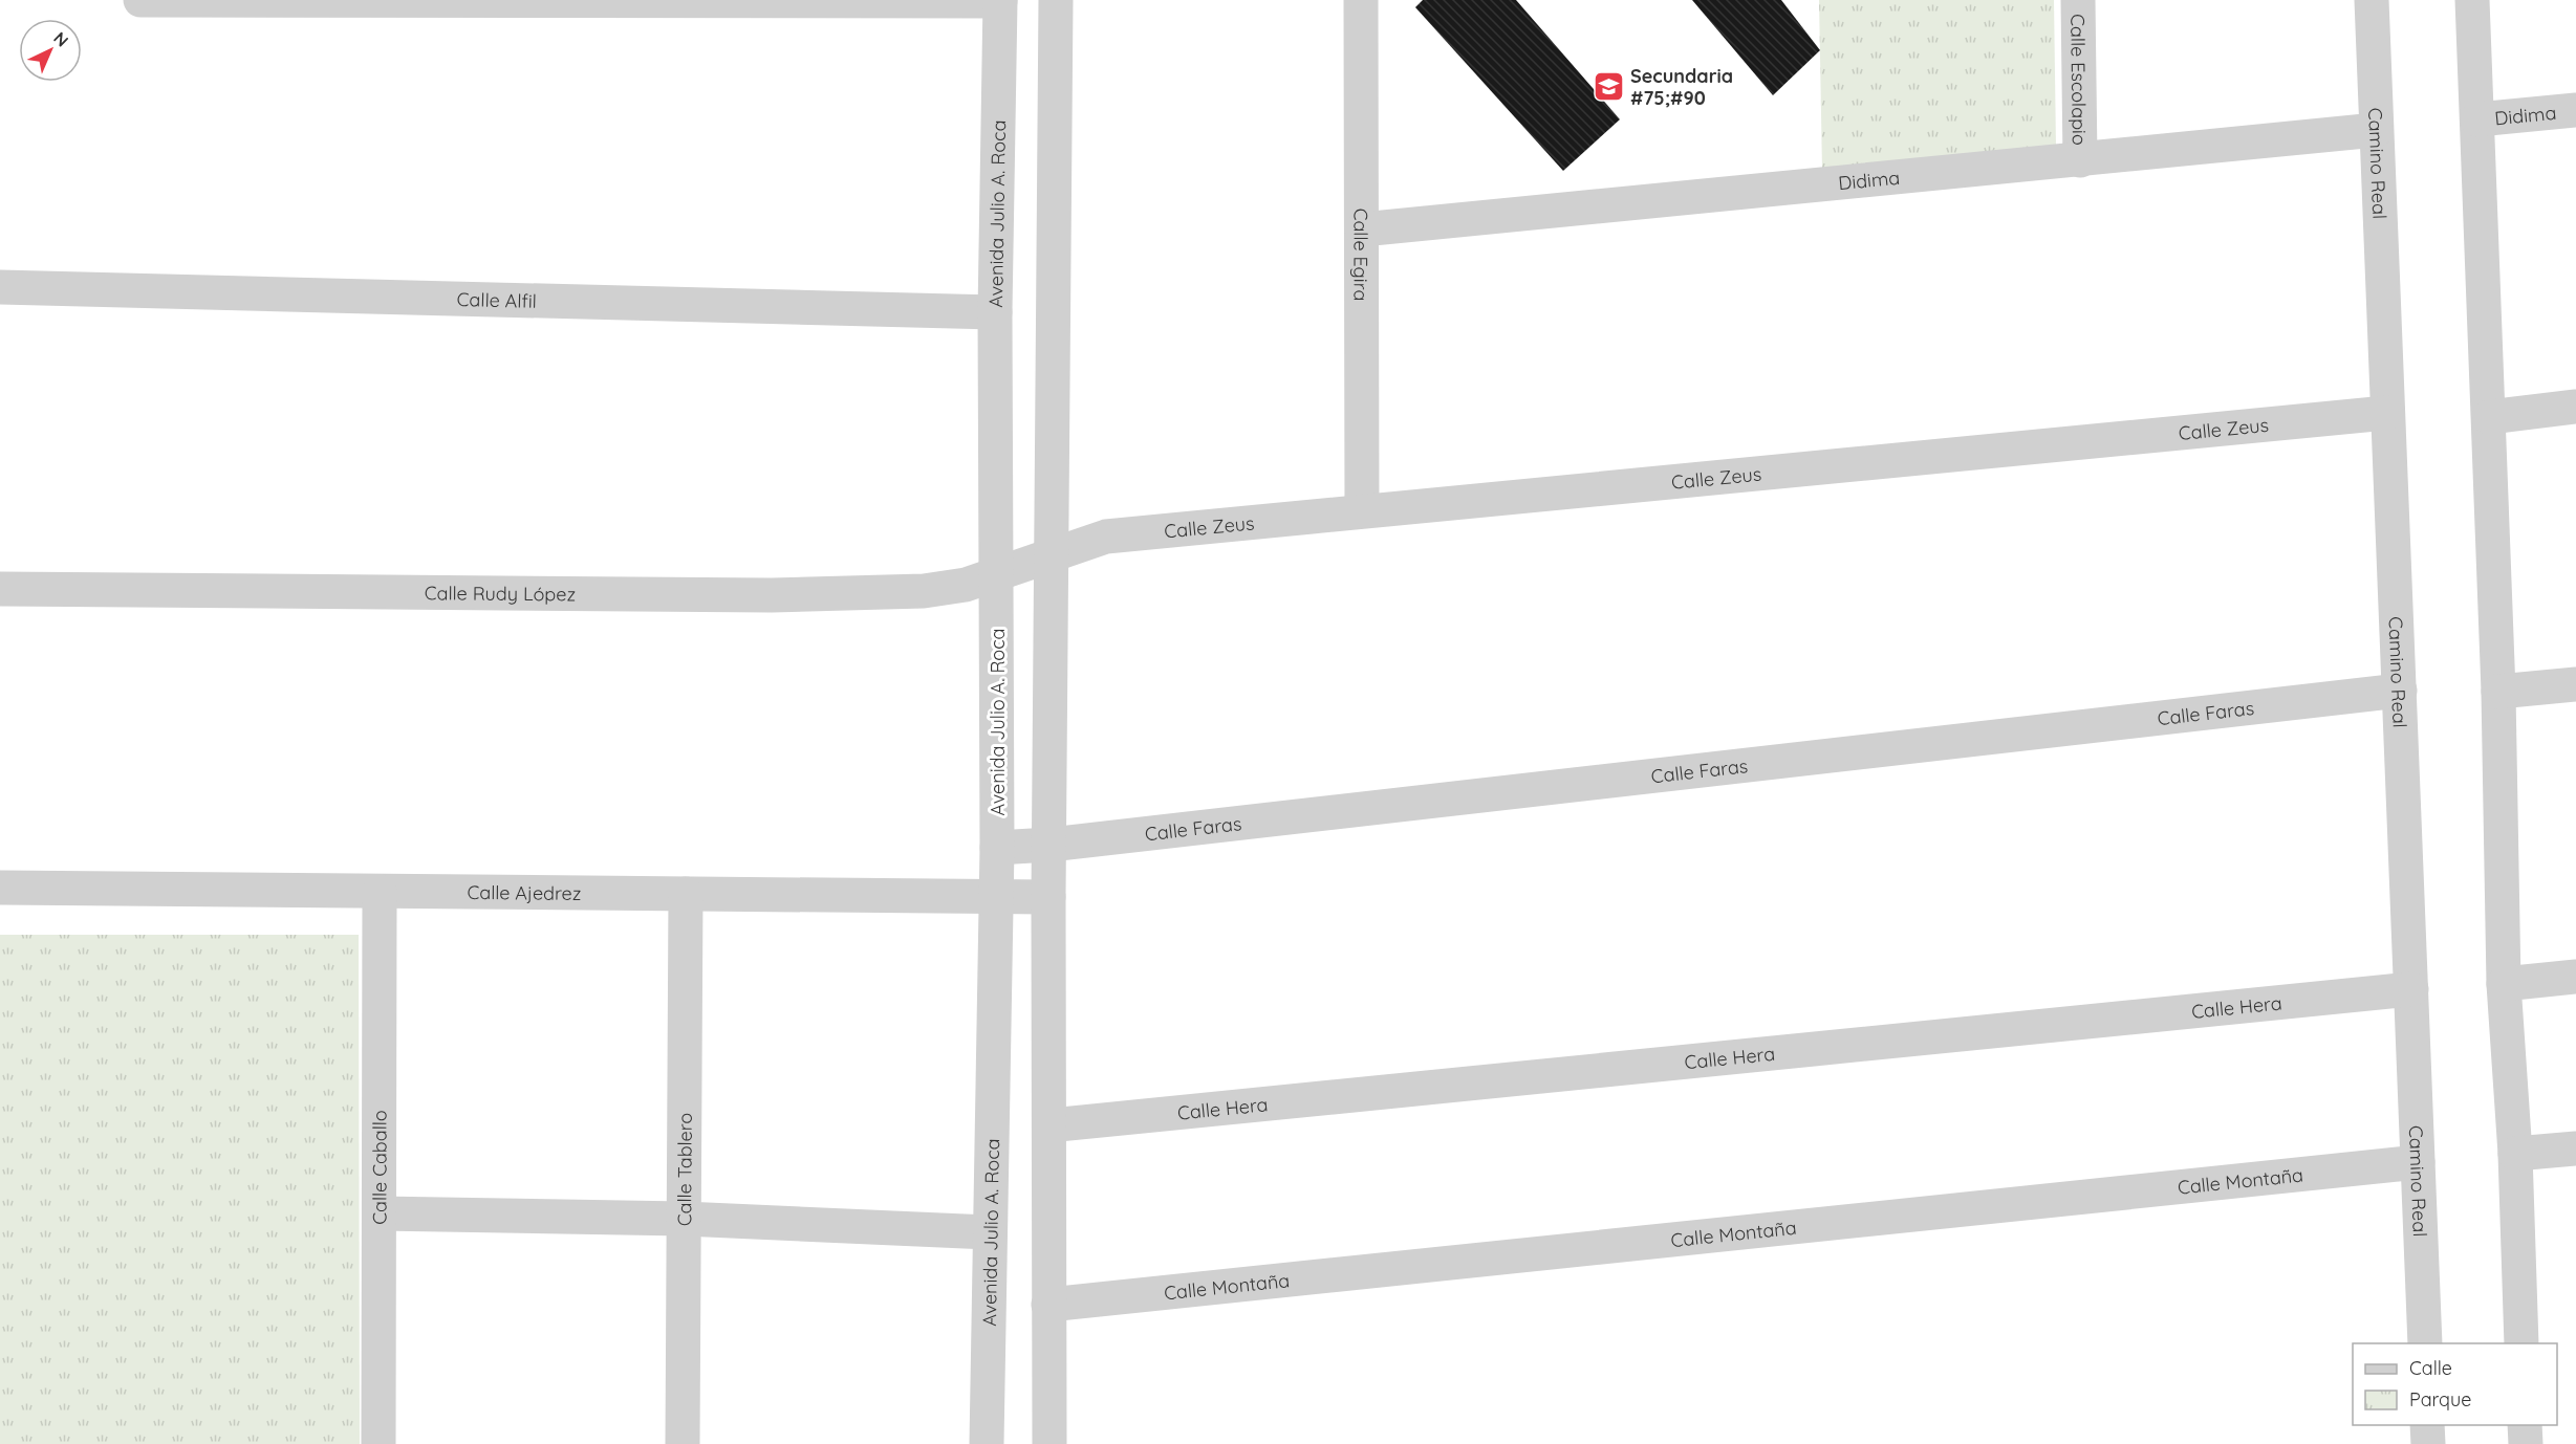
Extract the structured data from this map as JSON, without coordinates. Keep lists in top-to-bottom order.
{
  "streets": {
    "street": [
      "Calle Escolapio",
      "Didima",
      "Camino Real",
      "Avenida Julio A. Roca",
      "Calle Egira",
      "Calle Alfil",
      "Calle Zeus",
      "Calle Rudy López",
      "Calle Faras",
      "Calle Ajedrez",
      "Calle Hera",
      "Calle Caballo",
      "Calle Tablero",
      "Calle Montaña"
    ]
  },
  "crossings": [
    ["Calle Escolapio", "Didima"],
    ["Didima", "Camino Real"],
    ["Didima", "Calle Egira"],
    ["Camino Real", "Calle Zeus"],
    ["Camino Real", "Calle Faras"],
    ["Camino Real", "Calle Hera"],
    ["Camino Real", "Calle Montaña"],
    ["Avenida Julio A. Roca", "Calle Alfil"],
    ["Avenida Julio A. Roca", "Calle Zeus"],
    ["Avenida Julio A. Roca", "Calle Rudy López"],
    ["Avenida Julio A. Roca", "Calle Faras"],
    ["Avenida Julio A. Roca", "Calle Ajedrez"],
    ["Calle Egira", "Calle Zeus"],
    ["Calle Zeus", "Calle Rudy López"],
    ["Calle Ajedrez", "Calle Caballo"],
    ["Calle Ajedrez", "Calle Tablero"]
  ],
  "places": {
    "school or university": ["Secundaria #75;#90"]
  },
  "legend": ["Calle", "Parque"],
  "north": "top right"
}
